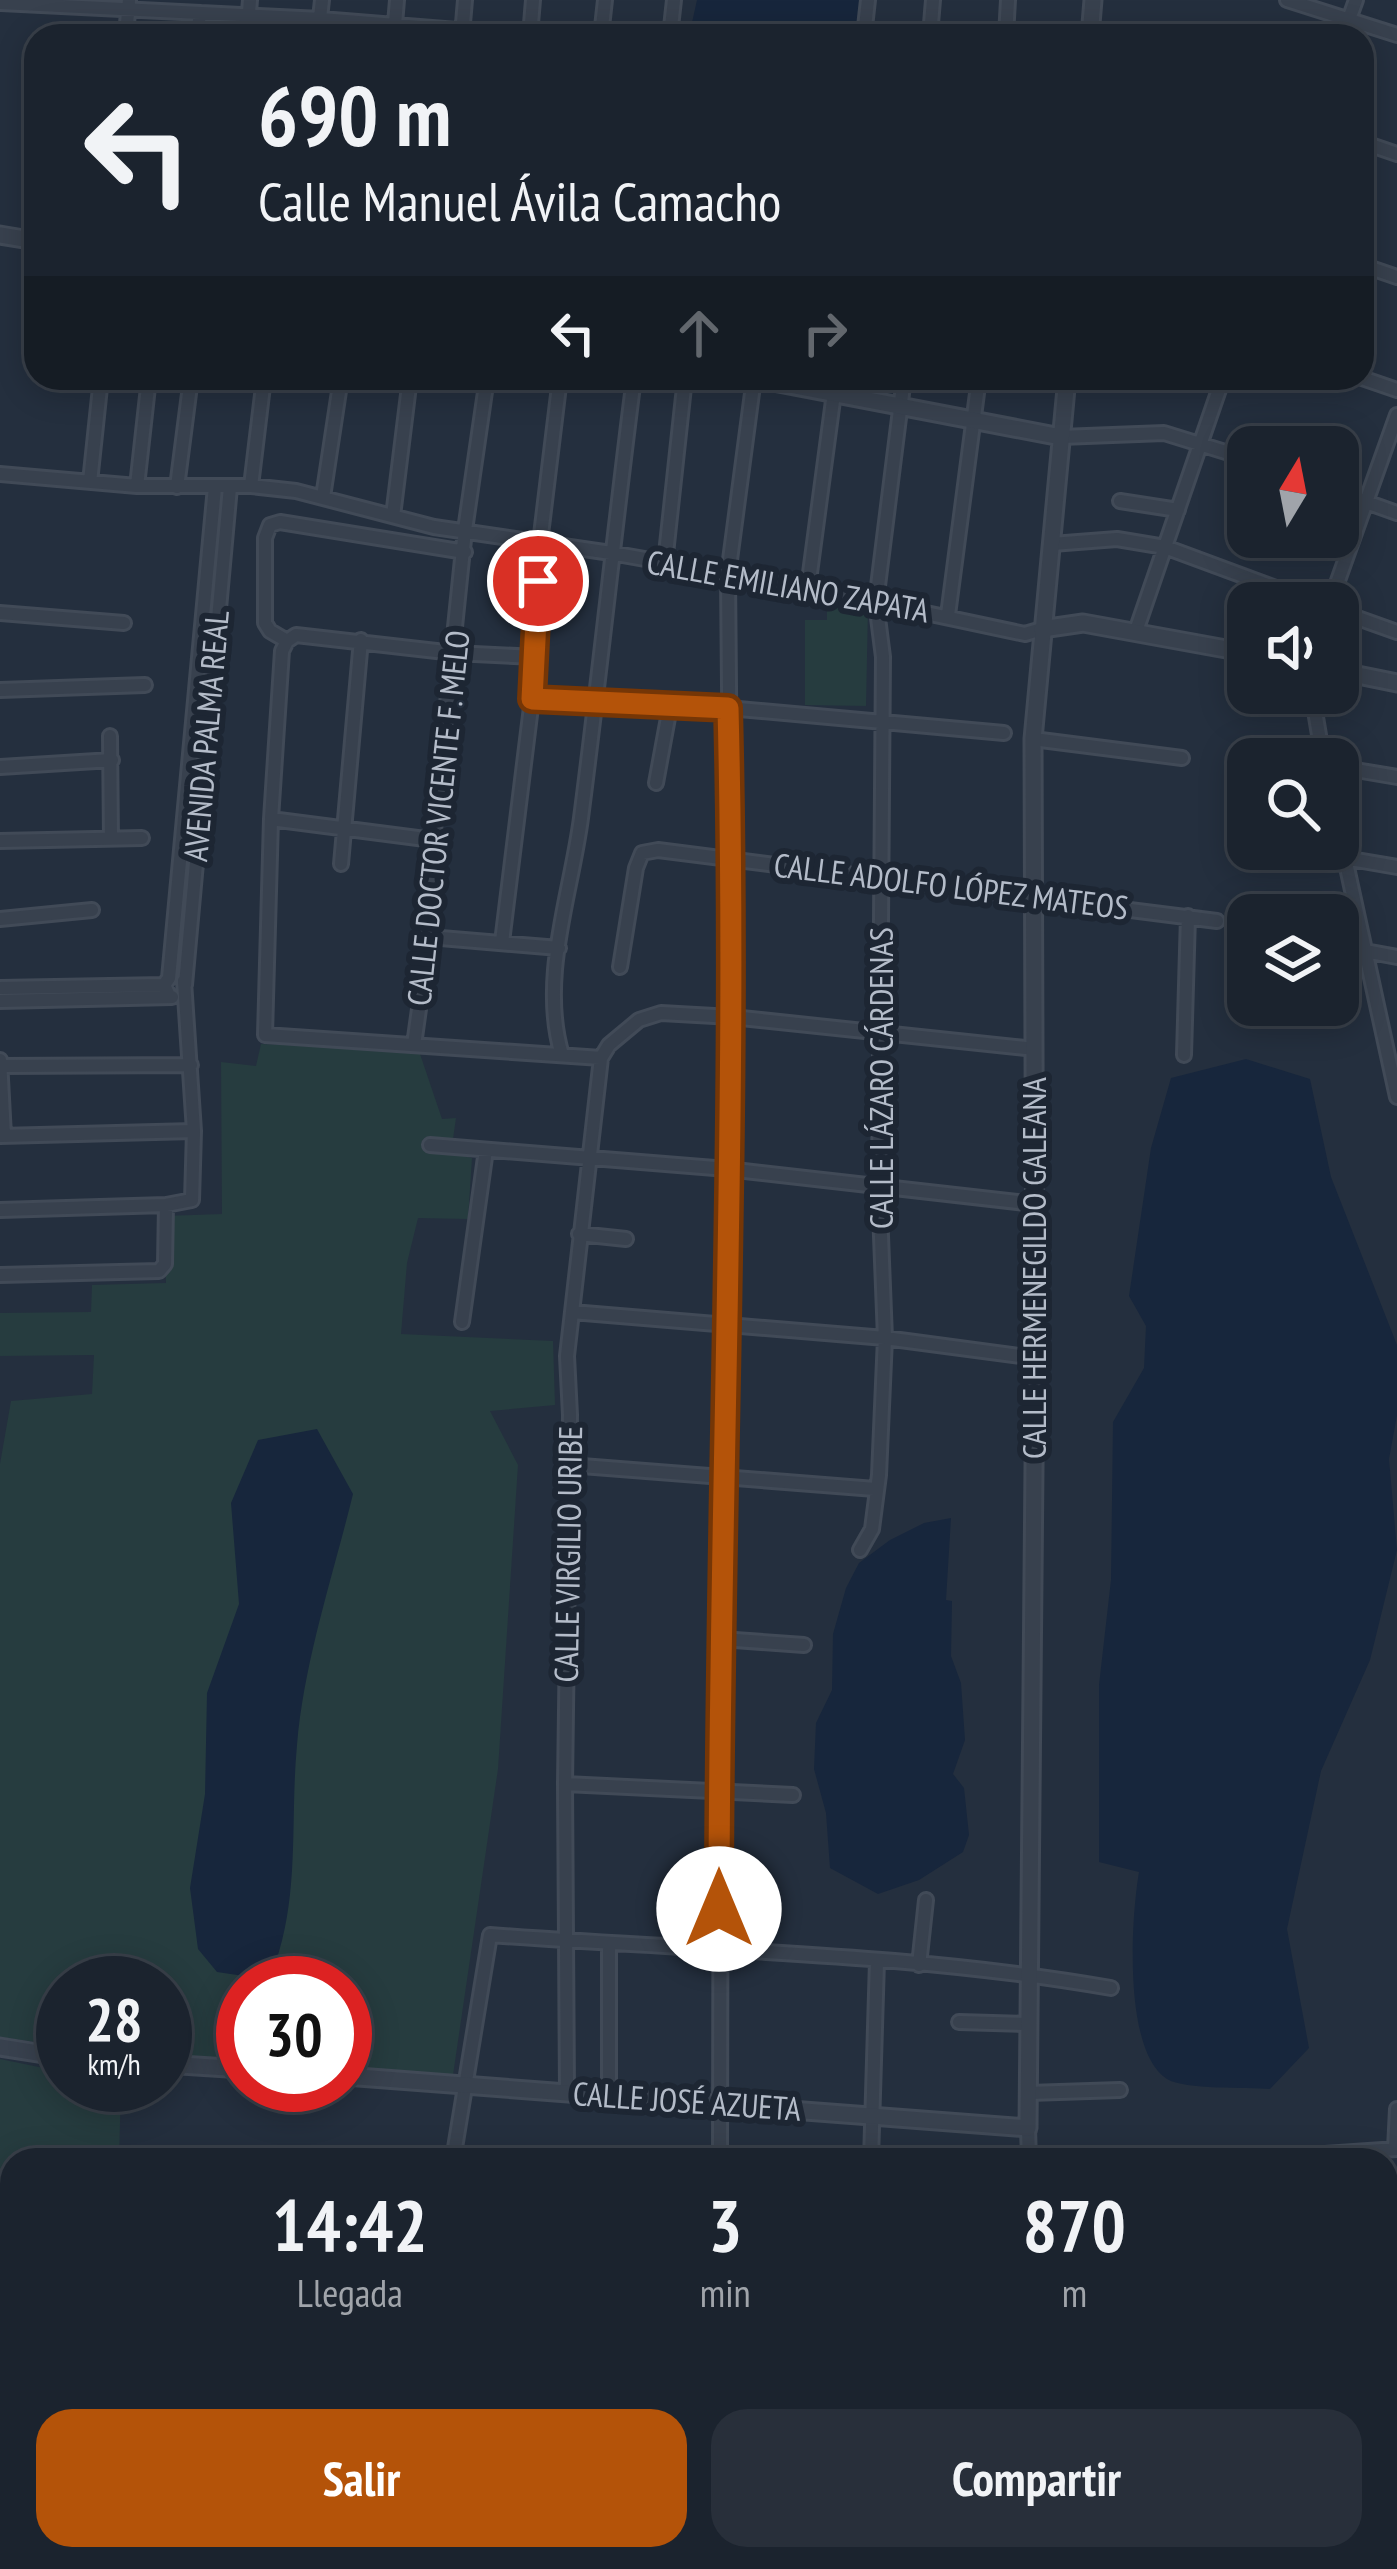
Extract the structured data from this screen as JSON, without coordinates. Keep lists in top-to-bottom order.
{
  "streets": {
    "street": [
      "CALLE EMILIANO ZAPATA",
      "CALLE DOCTOR VICENTE F. MELO",
      "CALLE ADOLFO LÓPEZ MATEOS",
      "CALLE LÁZARO CÁRDENAS",
      "CALLE HERMENEGILDO GALEANA",
      "CALLE VIRGILIO URIBE",
      "CALLE JOSÉ AZUETA"
    ]
  },
  "crossings": [
    ["CALLE EMILIANO ZAPATA", "CALLE DOCTOR VICENTE F. MELO"],
    ["CALLE EMILIANO ZAPATA", "CALLE LÁZARO CÁRDENAS"],
    ["CALLE EMILIANO ZAPATA", "CALLE HERMENEGILDO GALEANA"],
    ["CALLE ADOLFO LÓPEZ MATEOS", "CALLE LÁZARO CÁRDENAS"],
    ["CALLE ADOLFO LÓPEZ MATEOS", "CALLE HERMENEGILDO GALEANA"],
    ["CALLE HERMENEGILDO GALEANA", "CALLE JOSÉ AZUETA"],
    ["CALLE VIRGILIO URIBE", "CALLE JOSÉ AZUETA"]
  ],
  "north": "top",
  "page": {
    "turn": ["690 m", "Calle Manuel Ávila Camacho"],
    "speed": "28 km/h",
    "limit": "30",
    "eta": [
      "14:42",
      "Llegada",
      "3",
      "min",
      "870",
      "m"
    ],
    "buttons": ["Salir", "Compartir"]
  }
}
